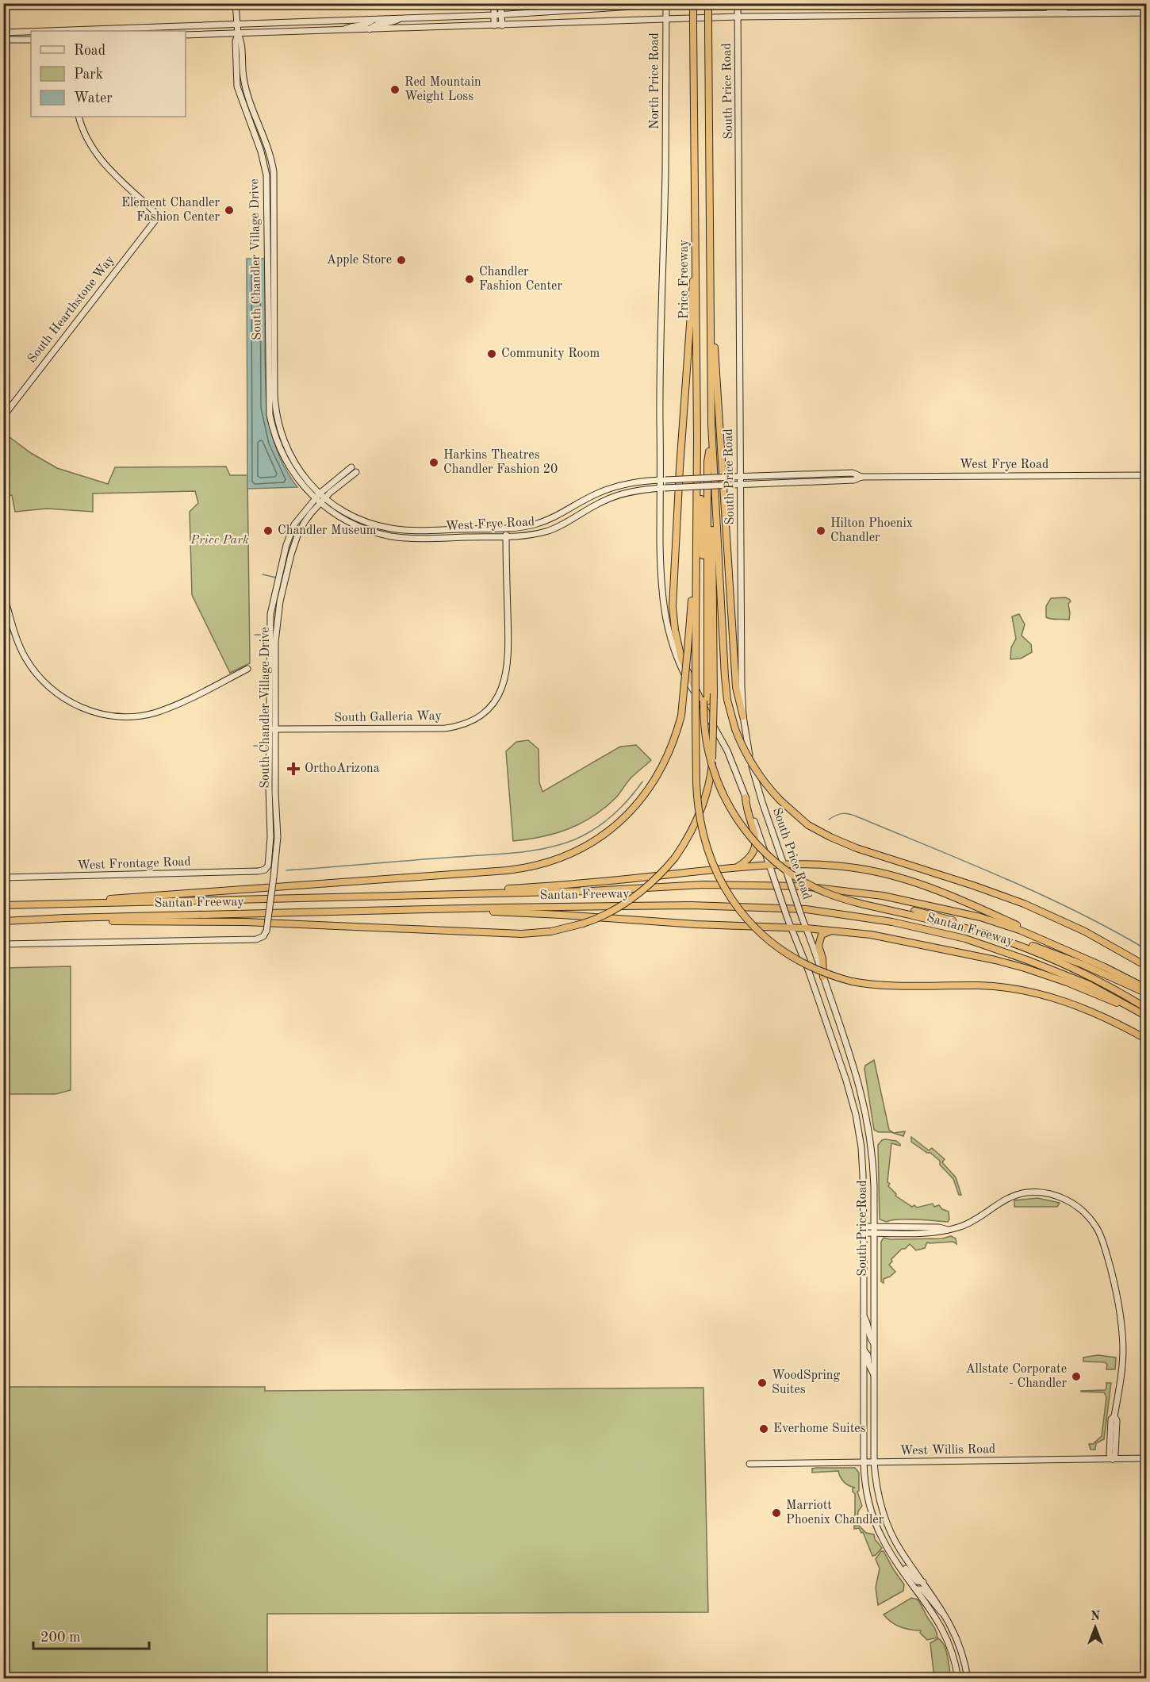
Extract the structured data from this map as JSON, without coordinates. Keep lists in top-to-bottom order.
{
  "streets": {
    "highway": ["Price Freeway", "Santan Freeway"],
    "main road": [
      "North Price Road",
      "South Price Road",
      "South Chandler Village Drive",
      "South Hearthstone Way",
      "West Frye Road",
      "South Galleria Way",
      "West Frontage Road",
      "West Willis Road"
    ]
  },
  "crossings": [
    ["North Price Road", "South Price Road"],
    ["South Price Road", "West Frye Road"],
    ["South Price Road", "West Willis Road"],
    ["South Chandler Village Drive", "West Frye Road"],
    ["South Chandler Village Drive", "South Galleria Way"],
    ["South Chandler Village Drive", "West Frontage Road"],
    ["West Frye Road", "South Galleria Way"]
  ],
  "parks": ["Price Park"],
  "places": {
    "other": [
      "Red Mountain Weight Loss",
      "Element Chandler Fashion Center",
      "Apple Store",
      "Chandler Fashion Center",
      "Community Room",
      "Harkins Theatres Chandler Fashion 20",
      "Chandler Museum",
      "Hilton Phoenix Chandler",
      "Allstate Corporate - Chandler",
      "WoodSpring Suites",
      "Everhome Suites",
      "Marriott Phoenix Chandler"
    ],
    "health": ["OrthoArizona"]
  },
  "legend": ["Road", "Park", "Water"],
  "scale_bar": "200 m",
  "north": "top"
}
